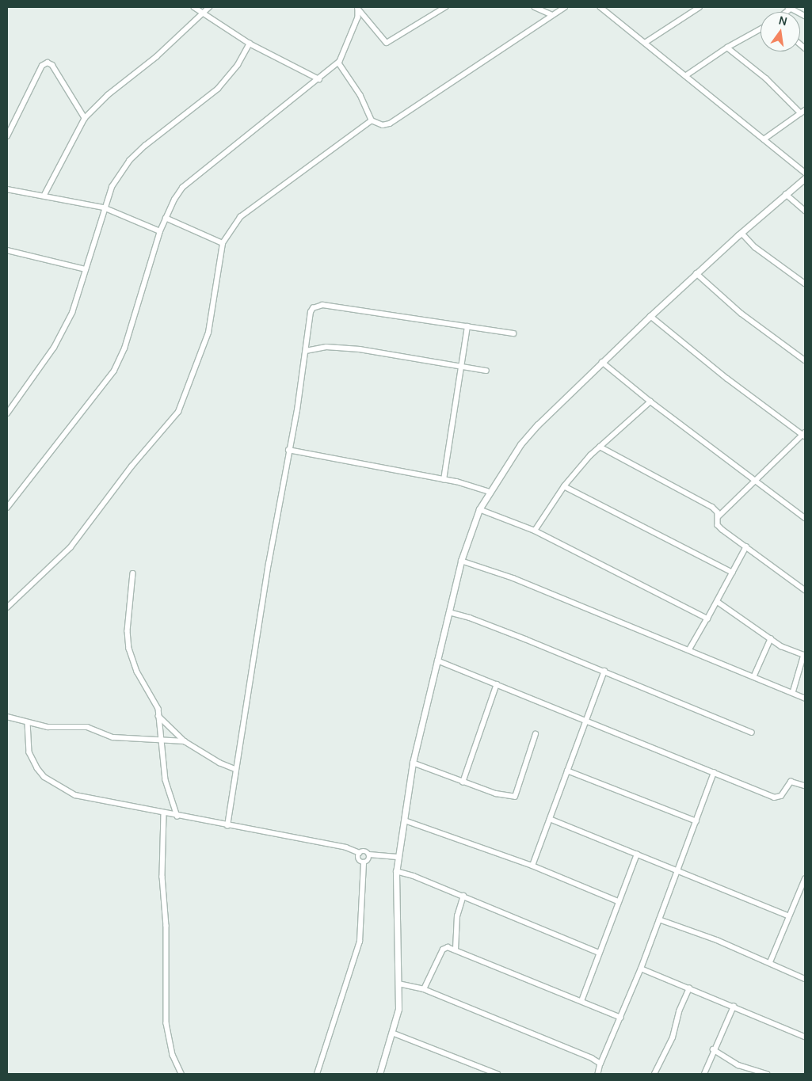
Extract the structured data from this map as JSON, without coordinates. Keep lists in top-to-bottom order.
{
  "north": "top"
}
